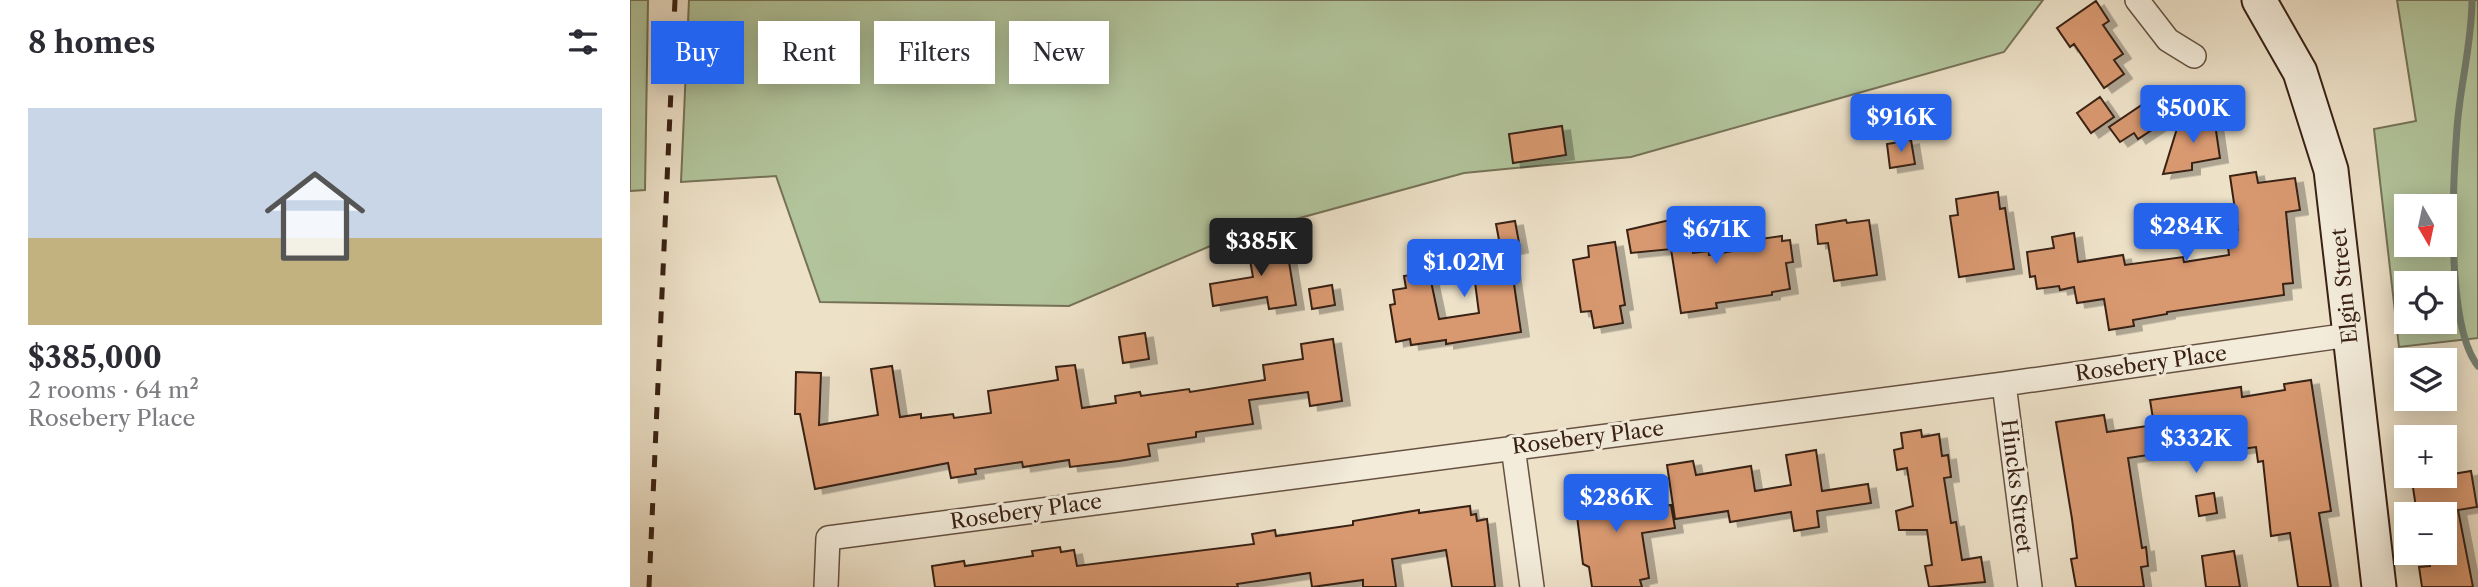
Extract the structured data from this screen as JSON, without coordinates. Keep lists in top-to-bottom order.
{
  "streets": {
    "street": ["Elgin Street", "Rosebery Place", "Hincks Street"]
  },
  "crossings": [
    ["Elgin Street", "Rosebery Place"],
    ["Rosebery Place", "Hincks Street"]
  ],
  "north": "bottom",
  "page": {
    "heading": "8 homes",
    "chip": [
      "Buy",
      "Rent",
      "Filters",
      "New"
    ],
    "list": [
      {
        "name": "$385,000",
        "note": "2 rooms · 64 m² · Rosebery Place"
      }
    ],
    "price": [
      "$500K",
      "$916K",
      "$284K",
      "$671K",
      "$385K",
      "$1.02M",
      "$332K",
      "$286K"
    ],
    "map_buttons": ["+", "−"]
  }
}
